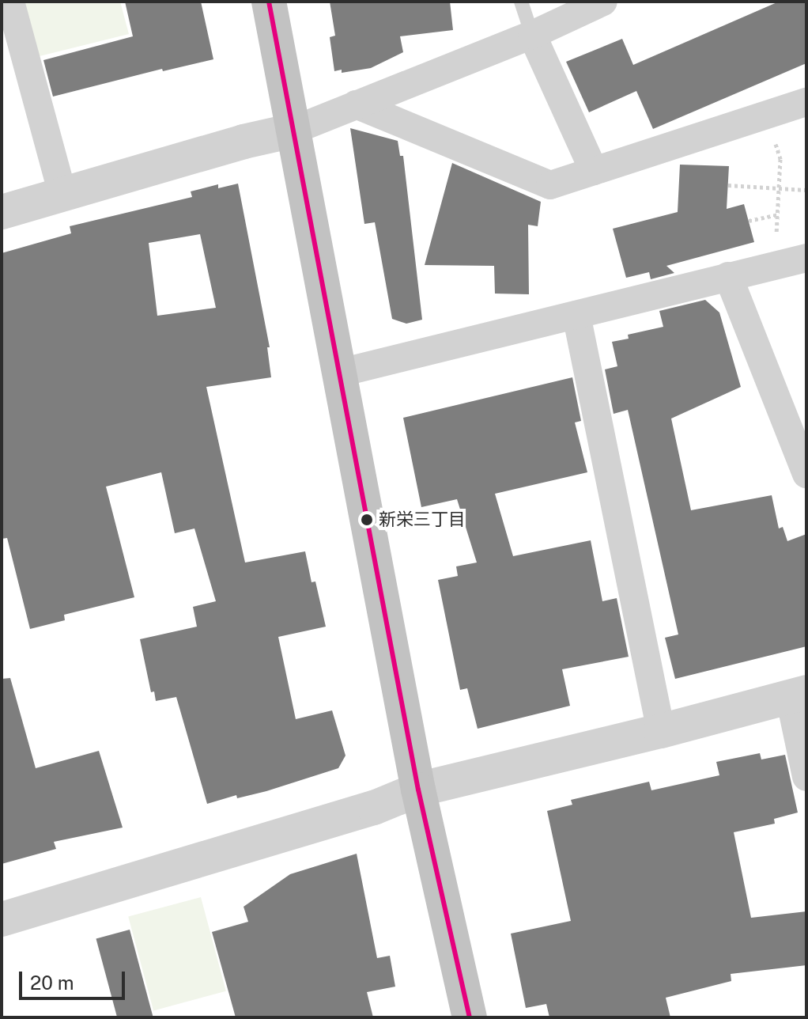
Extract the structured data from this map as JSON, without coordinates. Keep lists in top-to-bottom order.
{
  "places": ["新栄三丁目"],
  "scale_bar": "20 m"
}
